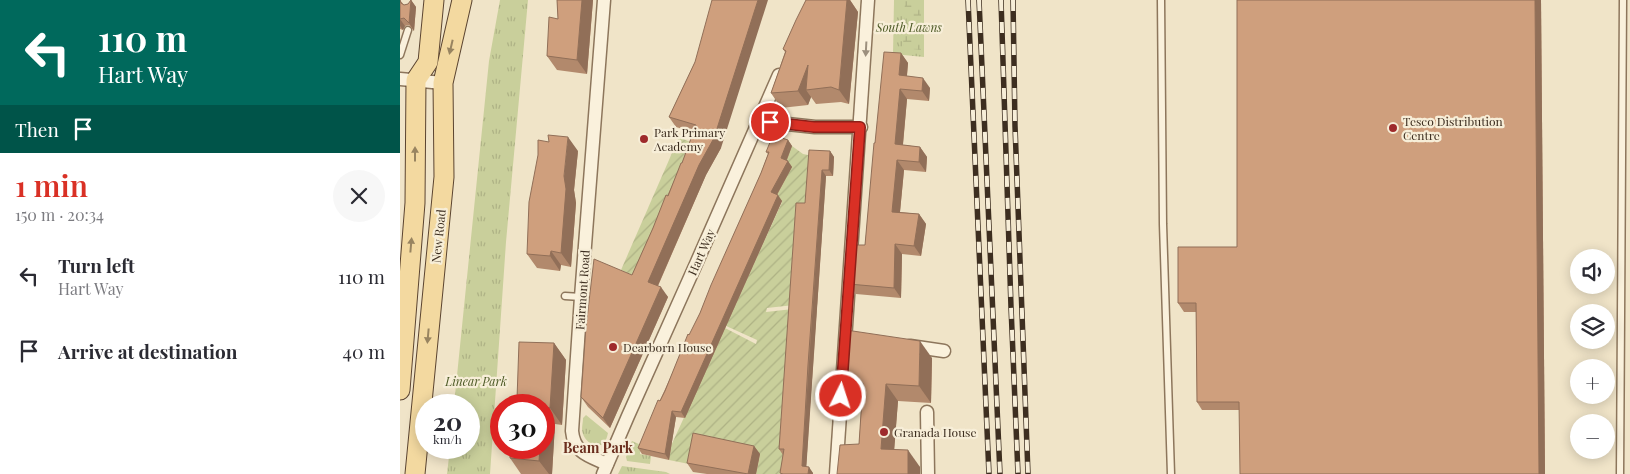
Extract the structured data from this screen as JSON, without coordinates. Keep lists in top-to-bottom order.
{
  "streets": {
    "main road": ["New Road"],
    "street": ["Hart Way", "Fairmont Road"]
  },
  "crossings": [
    ["Hart Way", "Fairmont Road"]
  ],
  "districts": ["Beam Park"],
  "parks": ["South Lawns", "Linear Park"],
  "places": [
    "Tesco Distribution Centre",
    "Park Primary Academy",
    "Dearborn House",
    "Granada House"
  ],
  "page": {
    "turn": ["110 m", "Hart Way"],
    "then": "Then",
    "heading": ["1 min", "150 m · 20:34"],
    "list": [
      {
        "name": "Turn left",
        "note": "Hart Way",
        "value": "110 m"
      },
      {
        "name": "Arrive at destination",
        "value": "40 m"
      }
    ],
    "map_buttons": ["+", "−"],
    "speed": "20 km/h",
    "limit": "30"
  }
}
